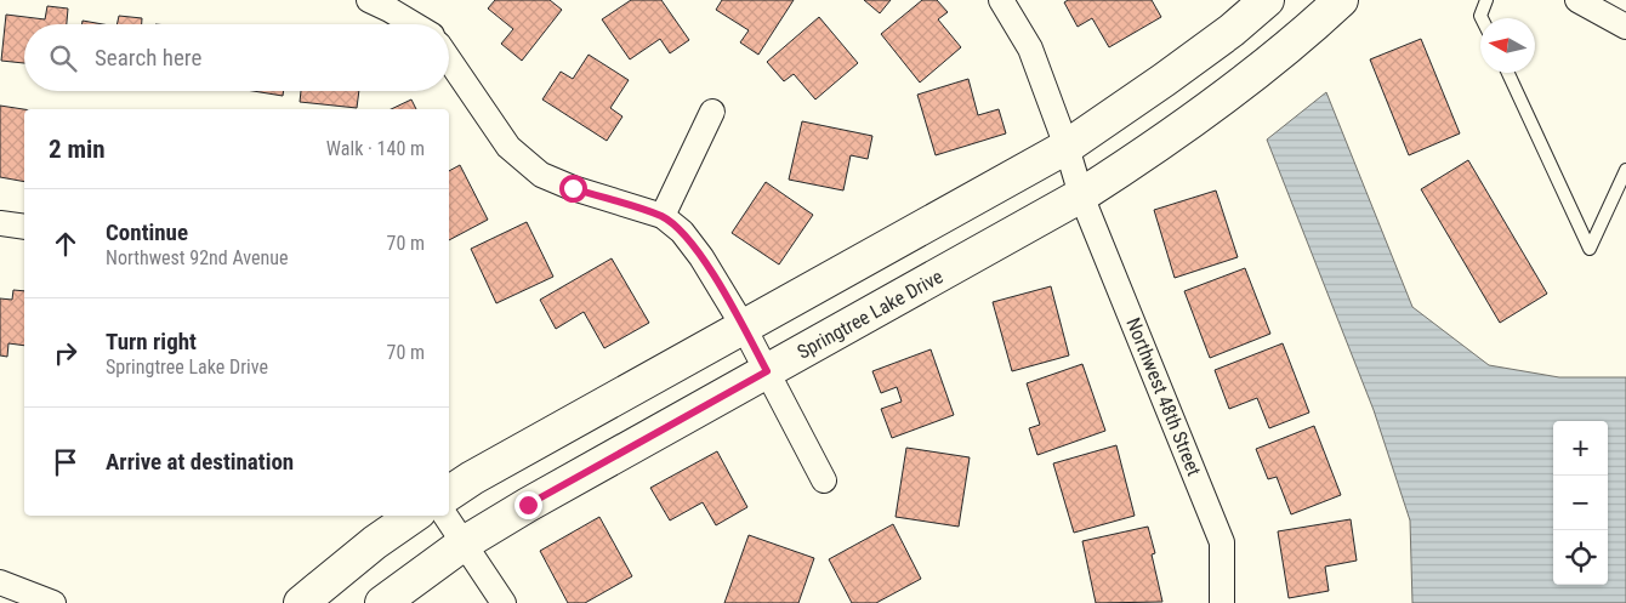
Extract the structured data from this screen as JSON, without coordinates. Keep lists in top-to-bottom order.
{
  "streets": {
    "street": ["Springtree Lake Drive", "Northwest 48th Street"]
  },
  "crossings": [
    ["Springtree Lake Drive", "Northwest 48th Street"]
  ],
  "north": "left",
  "page": {
    "search": "Search here",
    "heading": ["2 min", "Walk · 140 m"],
    "list": [
      ["Continue", "Northwest 92nd Avenue", "70 m"],
      ["Turn right", "Springtree Lake Drive", "70 m"],
      "Arrive at destination"
    ],
    "map_buttons": ["+", "−"]
  }
}
